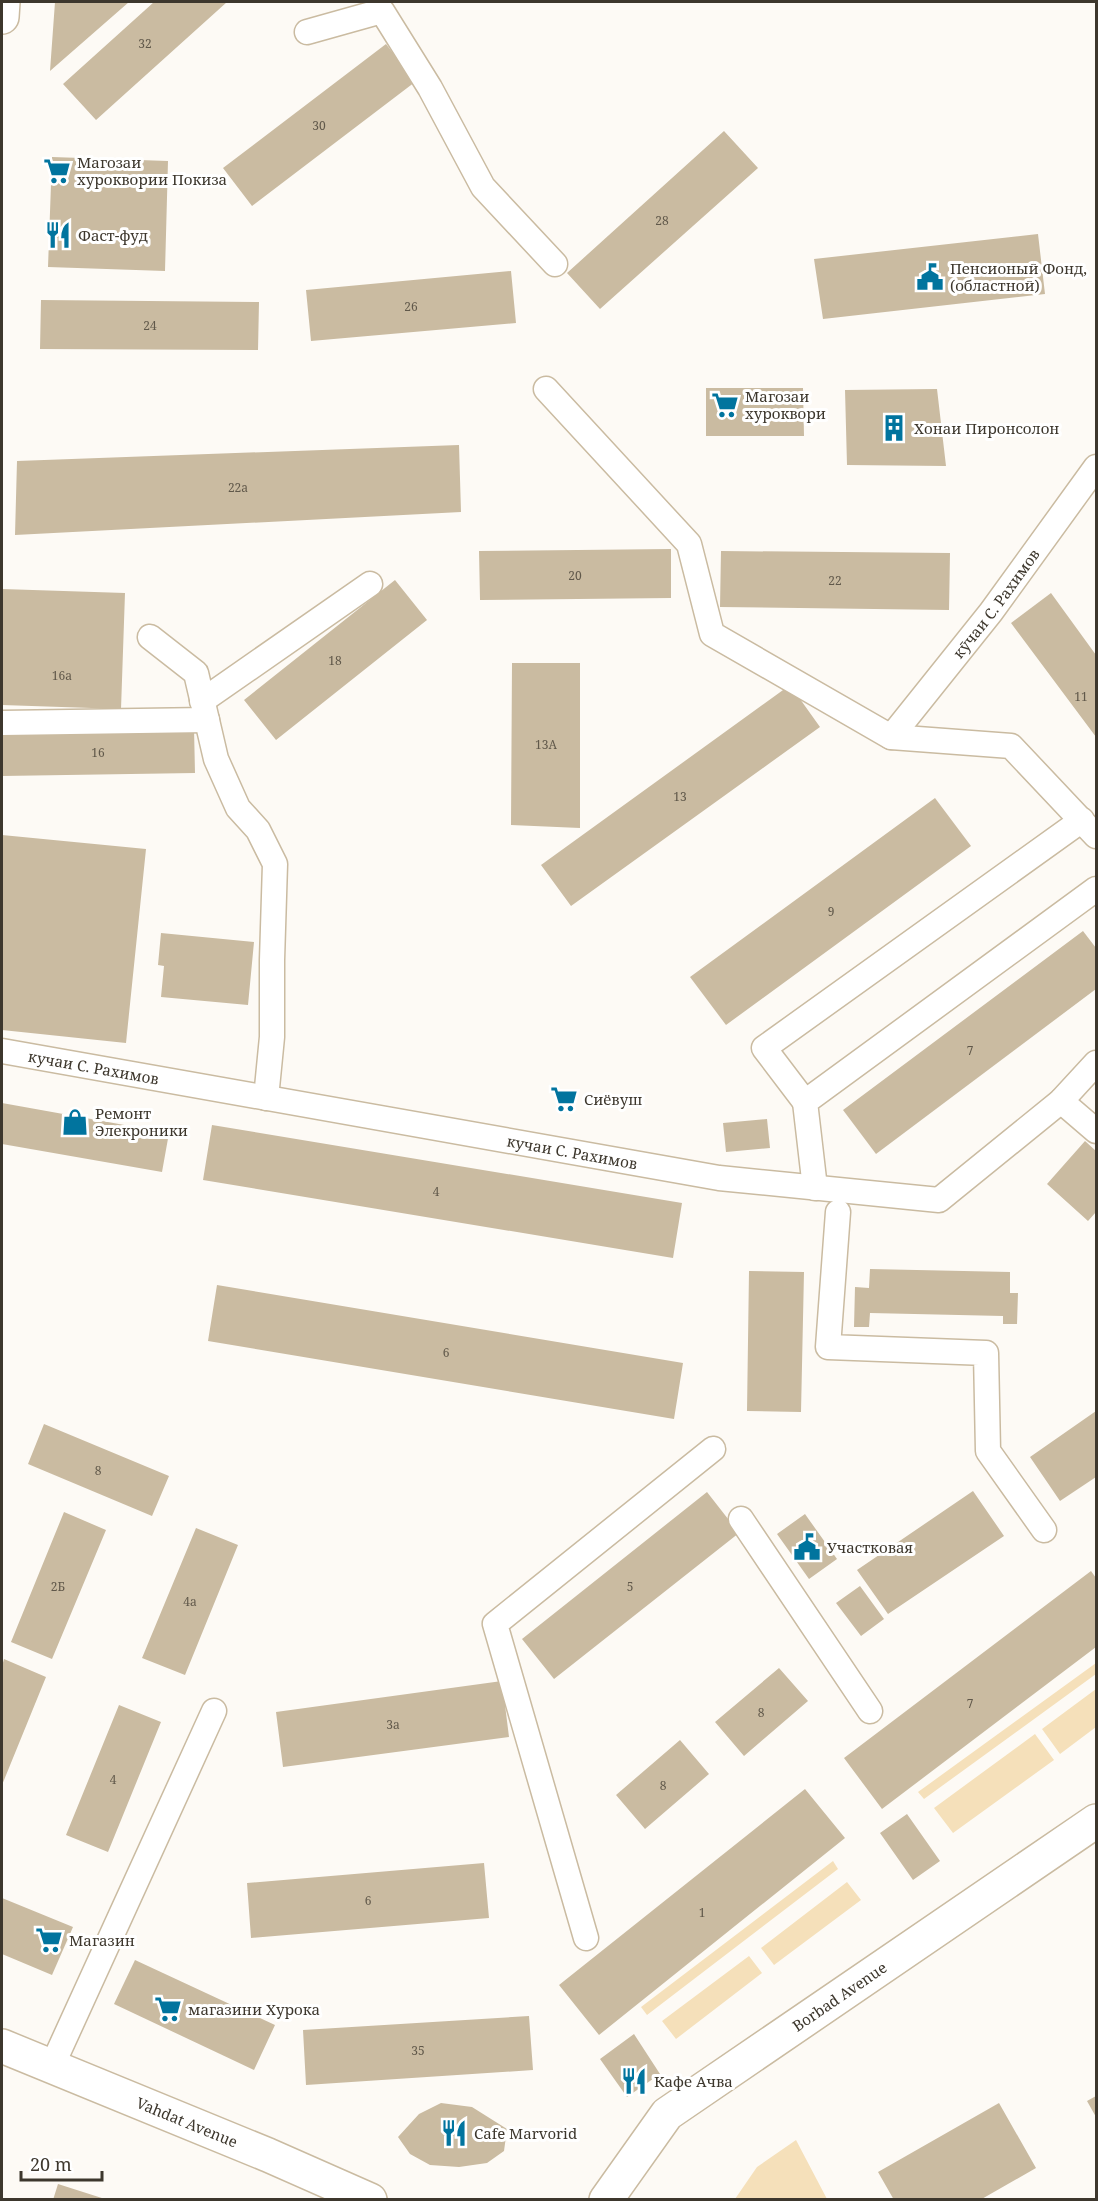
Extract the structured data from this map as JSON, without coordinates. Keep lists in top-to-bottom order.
{
  "streets": {
    "street": [
      "кӯчаи С. Рахимов",
      "кучаи С. Рахимов",
      "Borbad Avenue",
      "Vahdat Avenue"
    ]
  },
  "places": {
    "supermarket": [
      "Магозаи хуроквории Покиза",
      "Магозаи хуроквори",
      "Сиёвуш",
      "Магазин",
      "магазини Хурока"
    ],
    "restaurant": ["Фаст-фуд", "Кафе Ачва", "Cafe Marvorid"],
    "public building": ["Пенсионый Фонд, (областной)", "Участковая"],
    "building": ["Хонаи Пиронсолон"],
    "shop": ["Ремонт Элекроники"]
  },
  "house_numbers": [
    "32",
    "30",
    "28",
    "26",
    "24",
    "22a",
    "20",
    "22",
    "18",
    "16а",
    "11",
    "13А",
    "16",
    "13",
    "9",
    "7",
    "4",
    "6",
    "8",
    "2Б",
    "5",
    "4а",
    "7",
    "8",
    "3а",
    "4",
    "8",
    "6",
    "1",
    "35"
  ],
  "scale_bar": "20 m"
}
